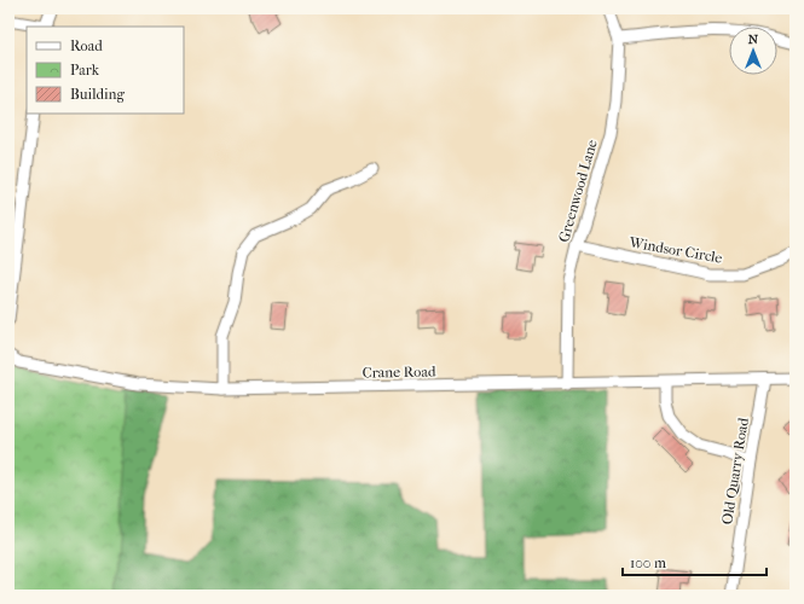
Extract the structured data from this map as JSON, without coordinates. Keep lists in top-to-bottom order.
{
  "streets": {
    "street": [
      "Greenwood Lane",
      "Windsor Circle",
      "Crane Road",
      "Old Quarry Road"
    ]
  },
  "crossings": [
    ["Greenwood Lane", "Windsor Circle"],
    ["Greenwood Lane", "Crane Road"],
    ["Crane Road", "Old Quarry Road"]
  ],
  "legend": ["Road", "Park", "Building"],
  "scale_bar": "100 m",
  "north": "top"
}
